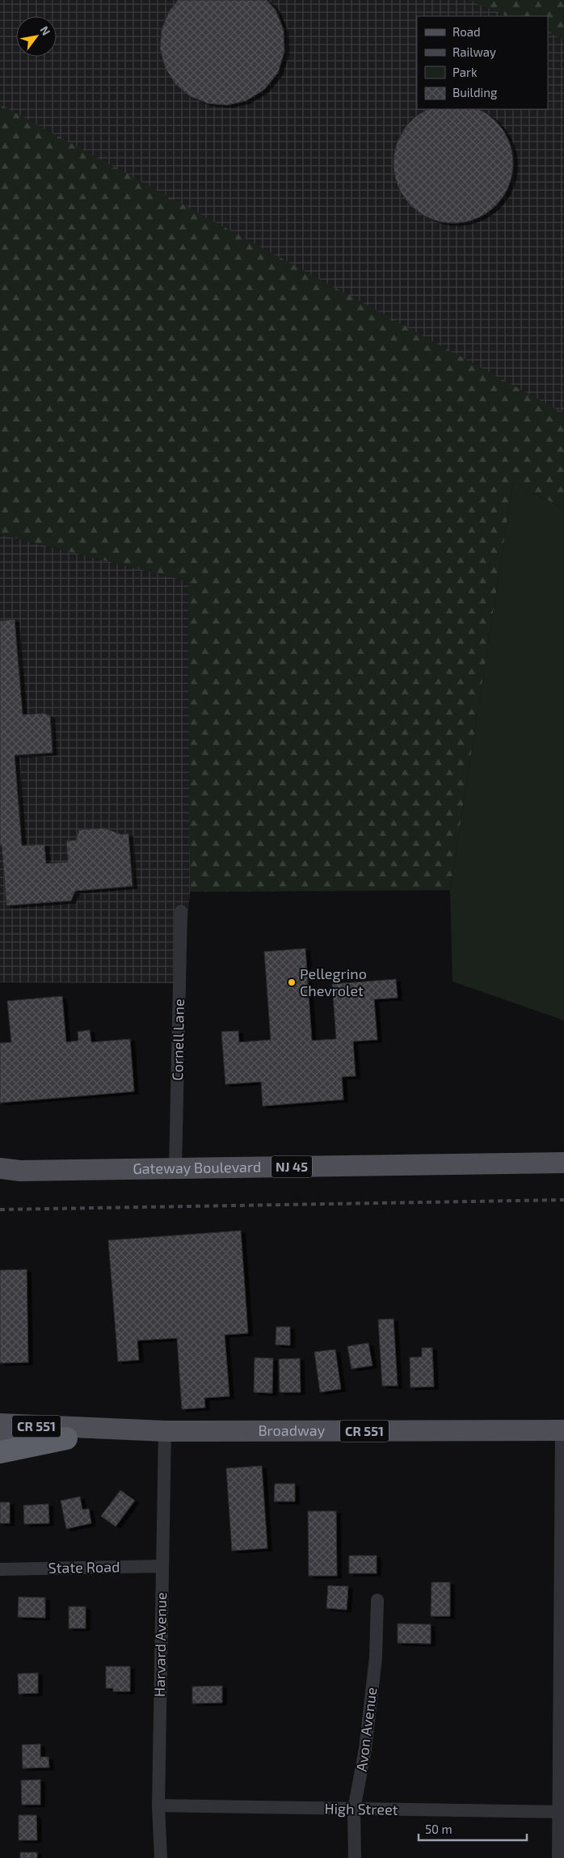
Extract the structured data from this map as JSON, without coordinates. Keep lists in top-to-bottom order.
{
  "streets": {
    "main road": [
      "NJ 45",
      "Gateway Boulevard",
      "CR 551",
      "Broadway"
    ],
    "street": [
      "Cornell Lane",
      "State Road",
      "Harvard Avenue",
      "Avon Avenue",
      "High Street"
    ]
  },
  "crossings": [
    ["Cornell Lane", "Gateway Boulevard"],
    ["Broadway", "Harvard Avenue"],
    ["State Road", "Harvard Avenue"],
    ["Harvard Avenue", "High Street"],
    ["Avon Avenue", "High Street"]
  ],
  "places": ["Pellegrino Chevrolet"],
  "legend": [
    "Road",
    "Railway",
    "Park",
    "Building"
  ],
  "scale_bar": "50 m",
  "north": "top right"
}
